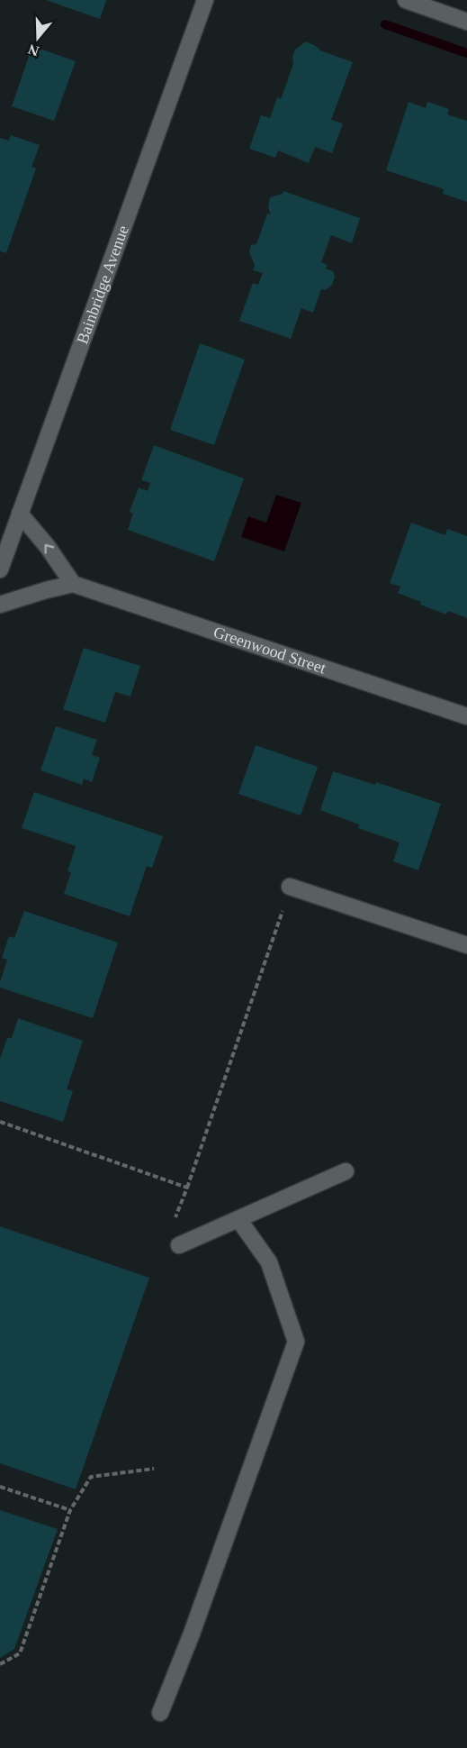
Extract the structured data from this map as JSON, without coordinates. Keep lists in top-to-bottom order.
{
  "streets": {
    "street": ["Bainbridge Avenue", "Greenwood Street"]
  },
  "north": "bottom"
}
